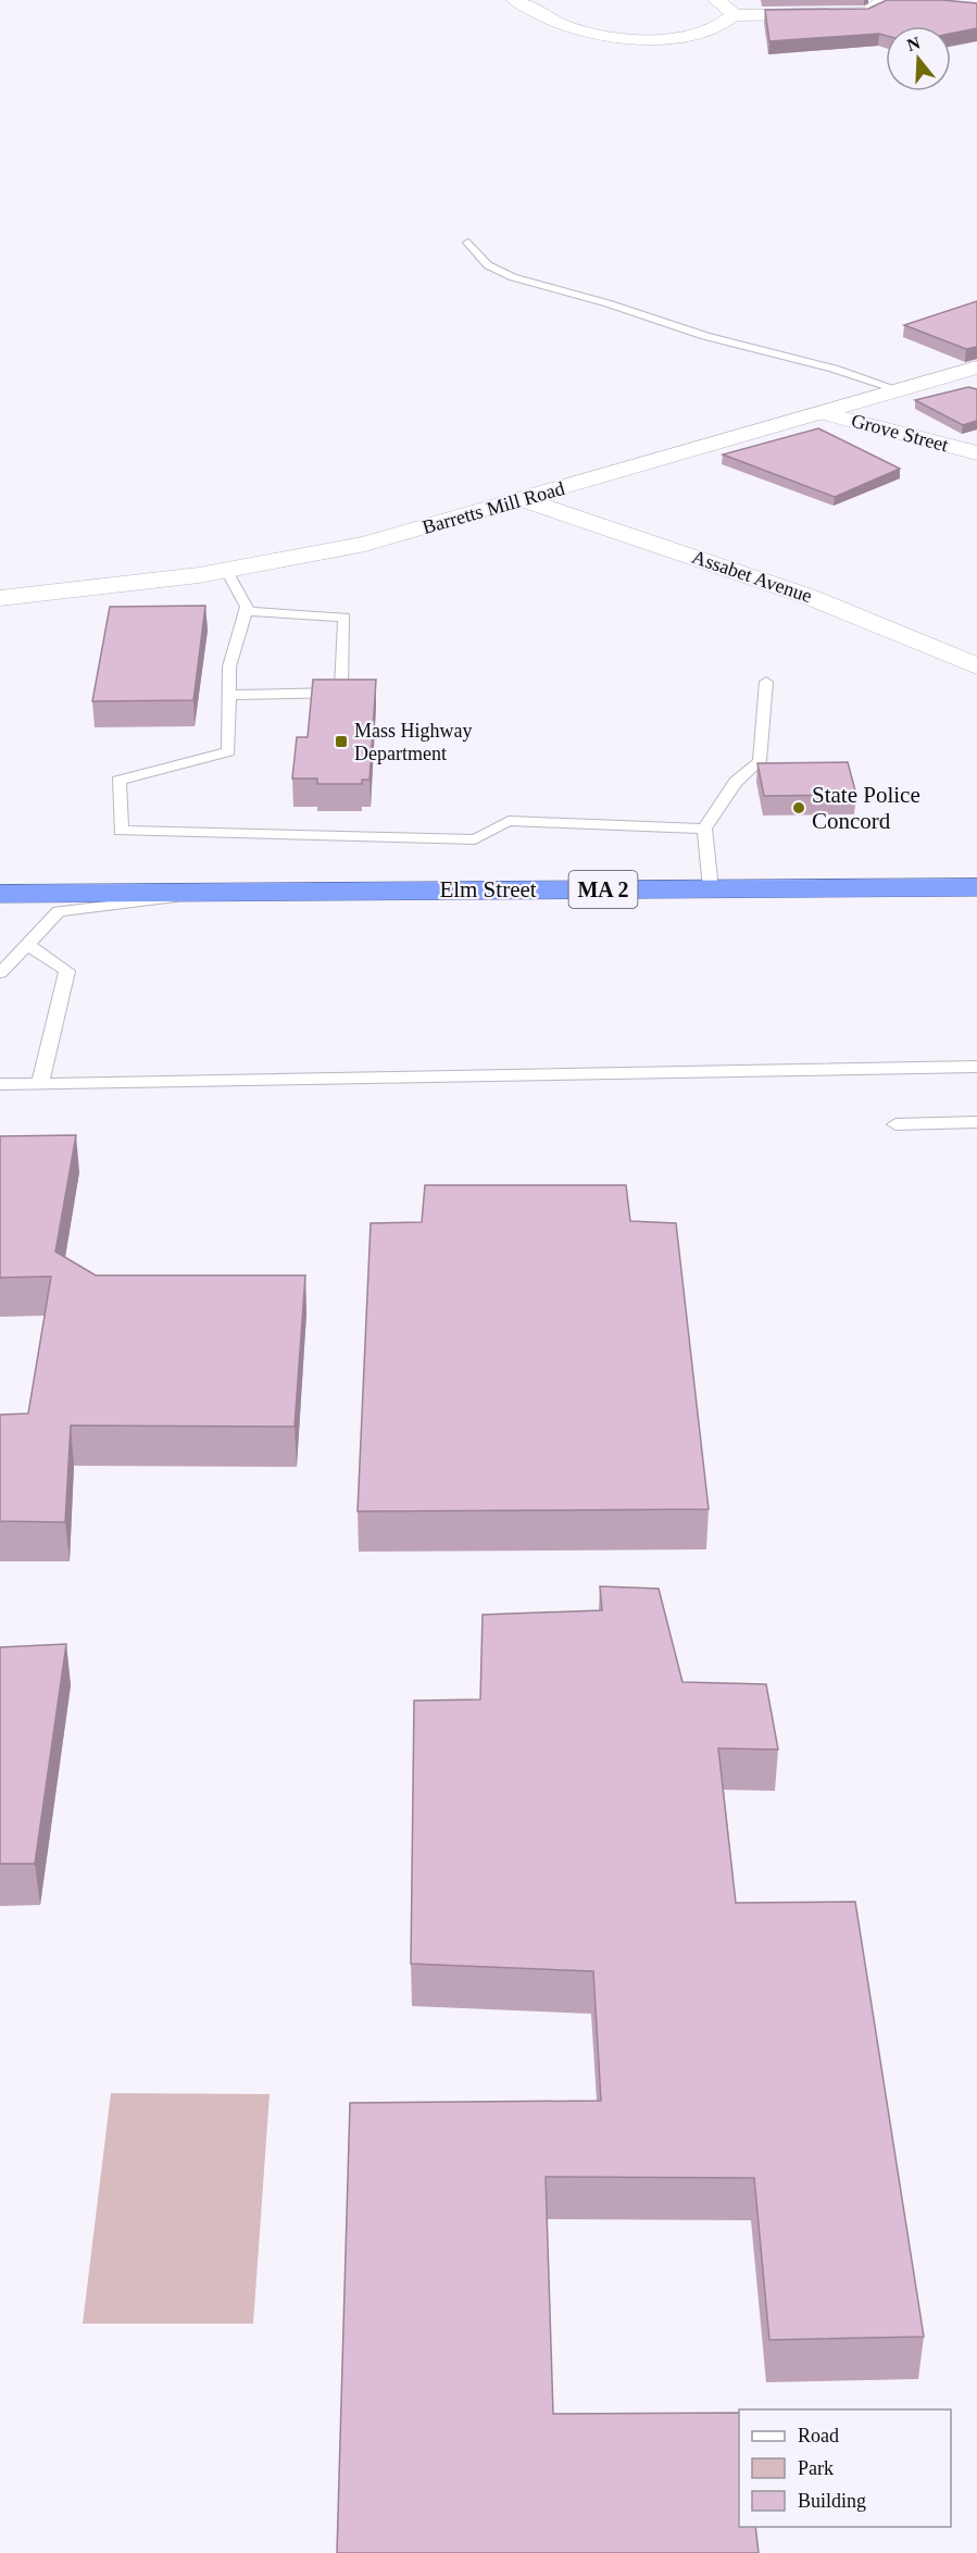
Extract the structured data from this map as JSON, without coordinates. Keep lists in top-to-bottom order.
{
  "streets": {
    "highway": ["Elm Street", "MA 2"],
    "street": ["Grove Street", "Barretts Mill Road", "Assabet Avenue"]
  },
  "crossings": [
    ["Grove Street", "Barretts Mill Road"],
    ["Barretts Mill Road", "Assabet Avenue"]
  ],
  "places": {
    "transit": ["Mass Highway Department"],
    "other": ["State Police Concord"]
  },
  "legend": ["Road", "Park", "Building"],
  "north": "top"
}
